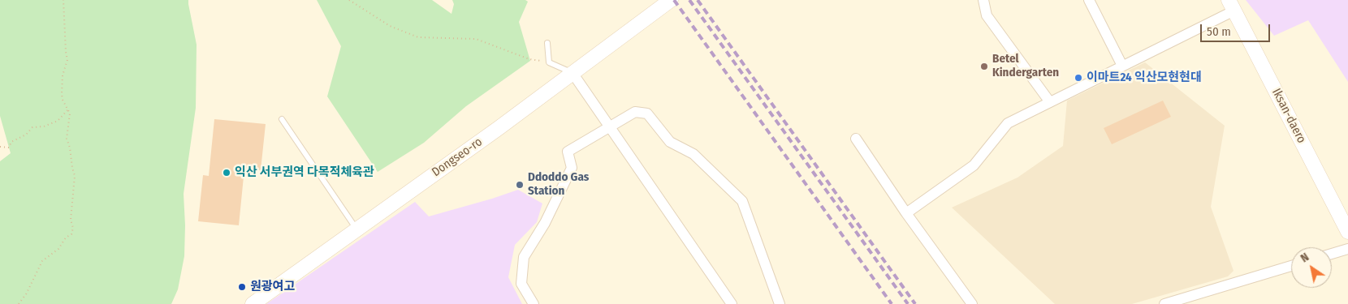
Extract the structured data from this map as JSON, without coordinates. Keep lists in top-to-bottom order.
{
  "streets": {
    "street": ["Iksan-daero", "Dongseo-ro"]
  },
  "places": [
    "Betel Kindergarten",
    "이마트24 익산모현현대",
    "익산 서부권역 다목적체육관",
    "Ddoddo Gas Station",
    "원광여고"
  ],
  "scale_bar": "50 m",
  "north": "top left"
}
